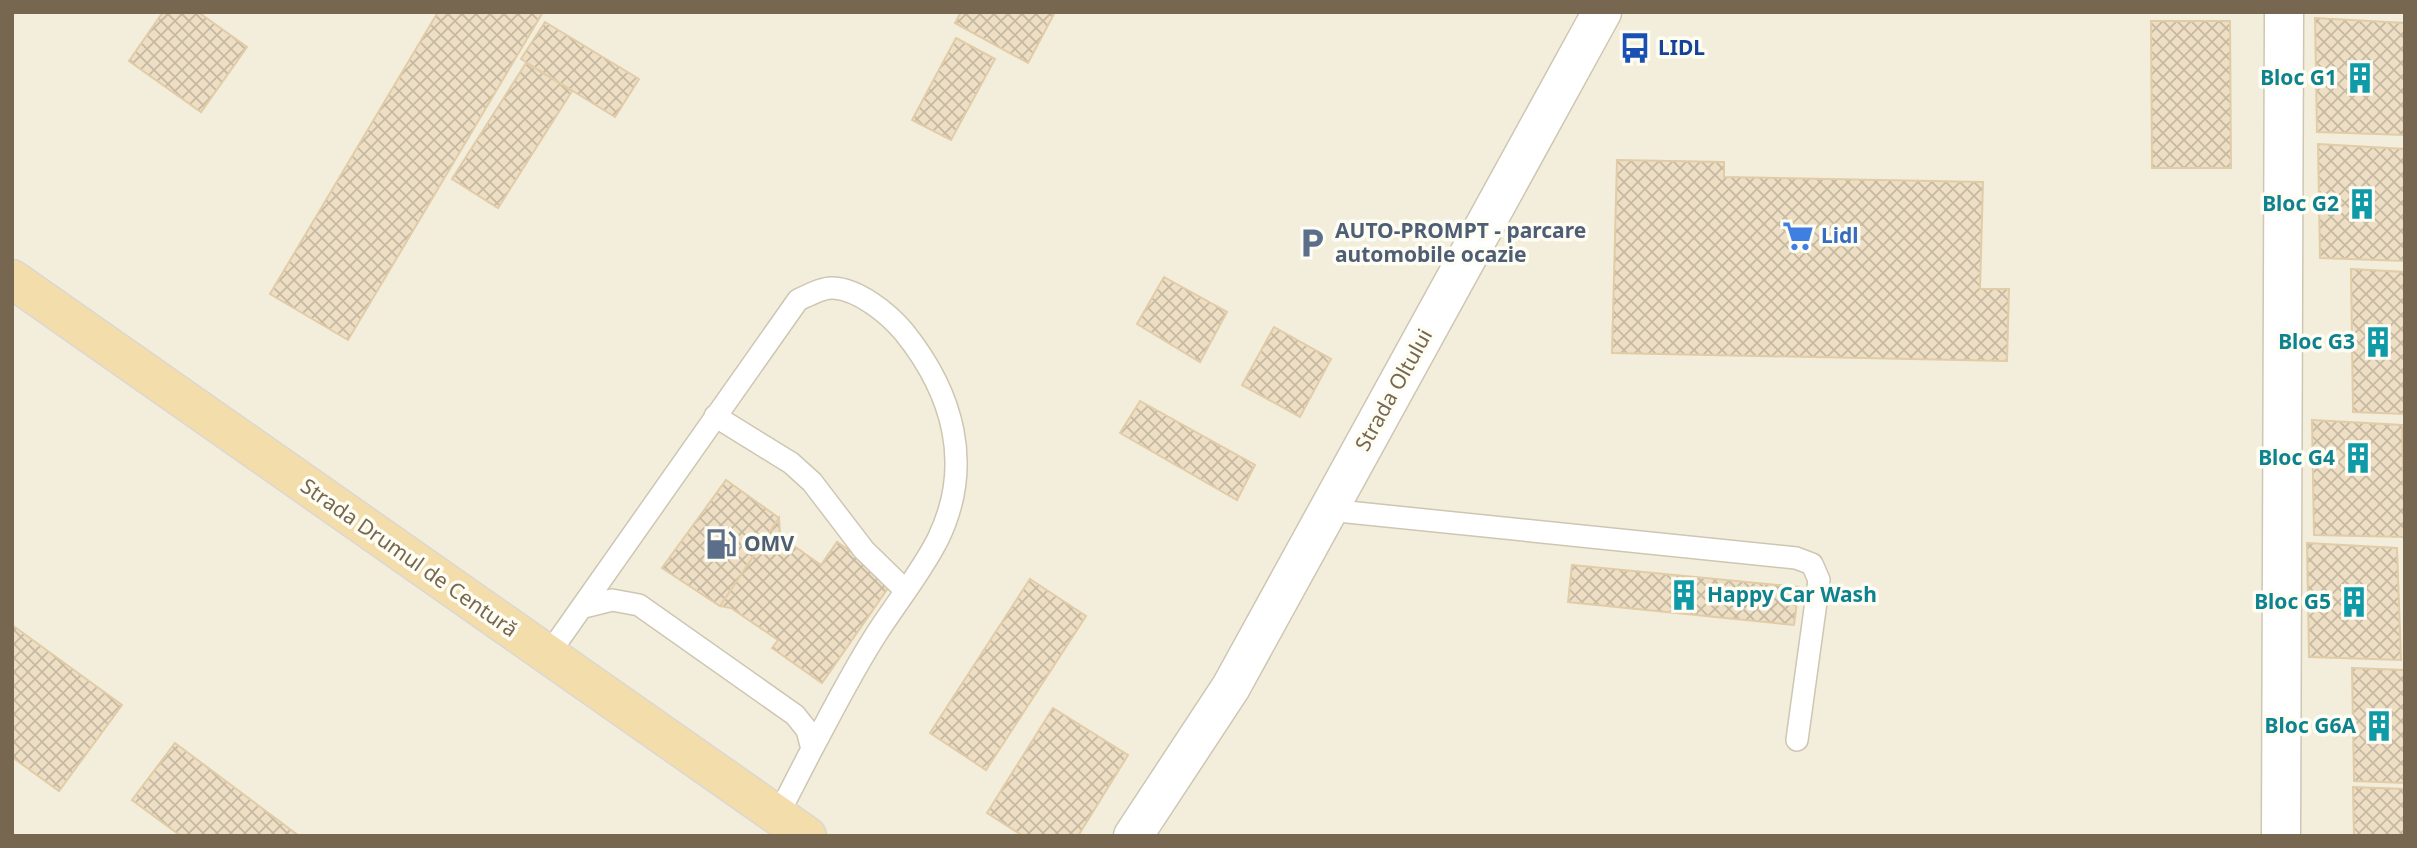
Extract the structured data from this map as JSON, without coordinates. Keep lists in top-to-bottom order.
{
  "streets": {
    "highway": ["Strada Drumul de Centură"],
    "street": ["Strada Oltului"]
  },
  "places": {
    "bus stop": ["LIDL"],
    "building": [
      "Bloc G1",
      "Bloc G2",
      "Bloc G3",
      "Bloc G4",
      "Happy Car Wash",
      "Bloc G5",
      "Bloc G6A"
    ],
    "supermarket": ["Lidl"],
    "parking": ["AUTO-PROMPT - parcare automobile ocazie"],
    "fuel station": ["OMV"]
  }
}
